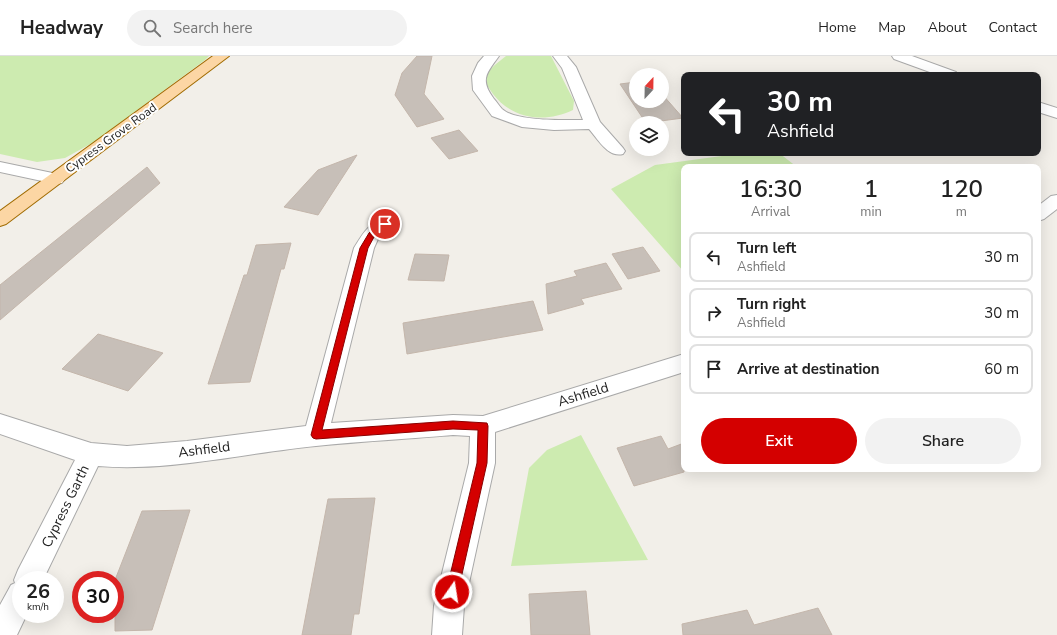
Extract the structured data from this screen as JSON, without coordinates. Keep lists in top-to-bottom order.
{
  "streets": {
    "main road": ["Cypress Grove Road"],
    "street": ["Ashfield", "Cypress Garth"]
  },
  "crossings": [
    ["Ashfield", "Cypress Garth"]
  ],
  "north": "top",
  "page": {
    "header": "Headway",
    "search": "Search here",
    "nav": [
      "Home",
      "Map",
      "About",
      "Contact"
    ],
    "turn": ["30 m", "Ashfield"],
    "eta": [
      "16:30",
      "Arrival",
      "1",
      "min",
      "120",
      "m"
    ],
    "list": [
      {
        "name": "Turn left",
        "note": "Ashfield",
        "value": "30 m"
      },
      {
        "name": "Turn right",
        "note": "Ashfield",
        "value": "30 m"
      },
      {
        "name": "Arrive at destination",
        "value": "60 m"
      }
    ],
    "buttons": ["Exit", "Share"],
    "speed": "26 km/h",
    "limit": "30"
  }
}
